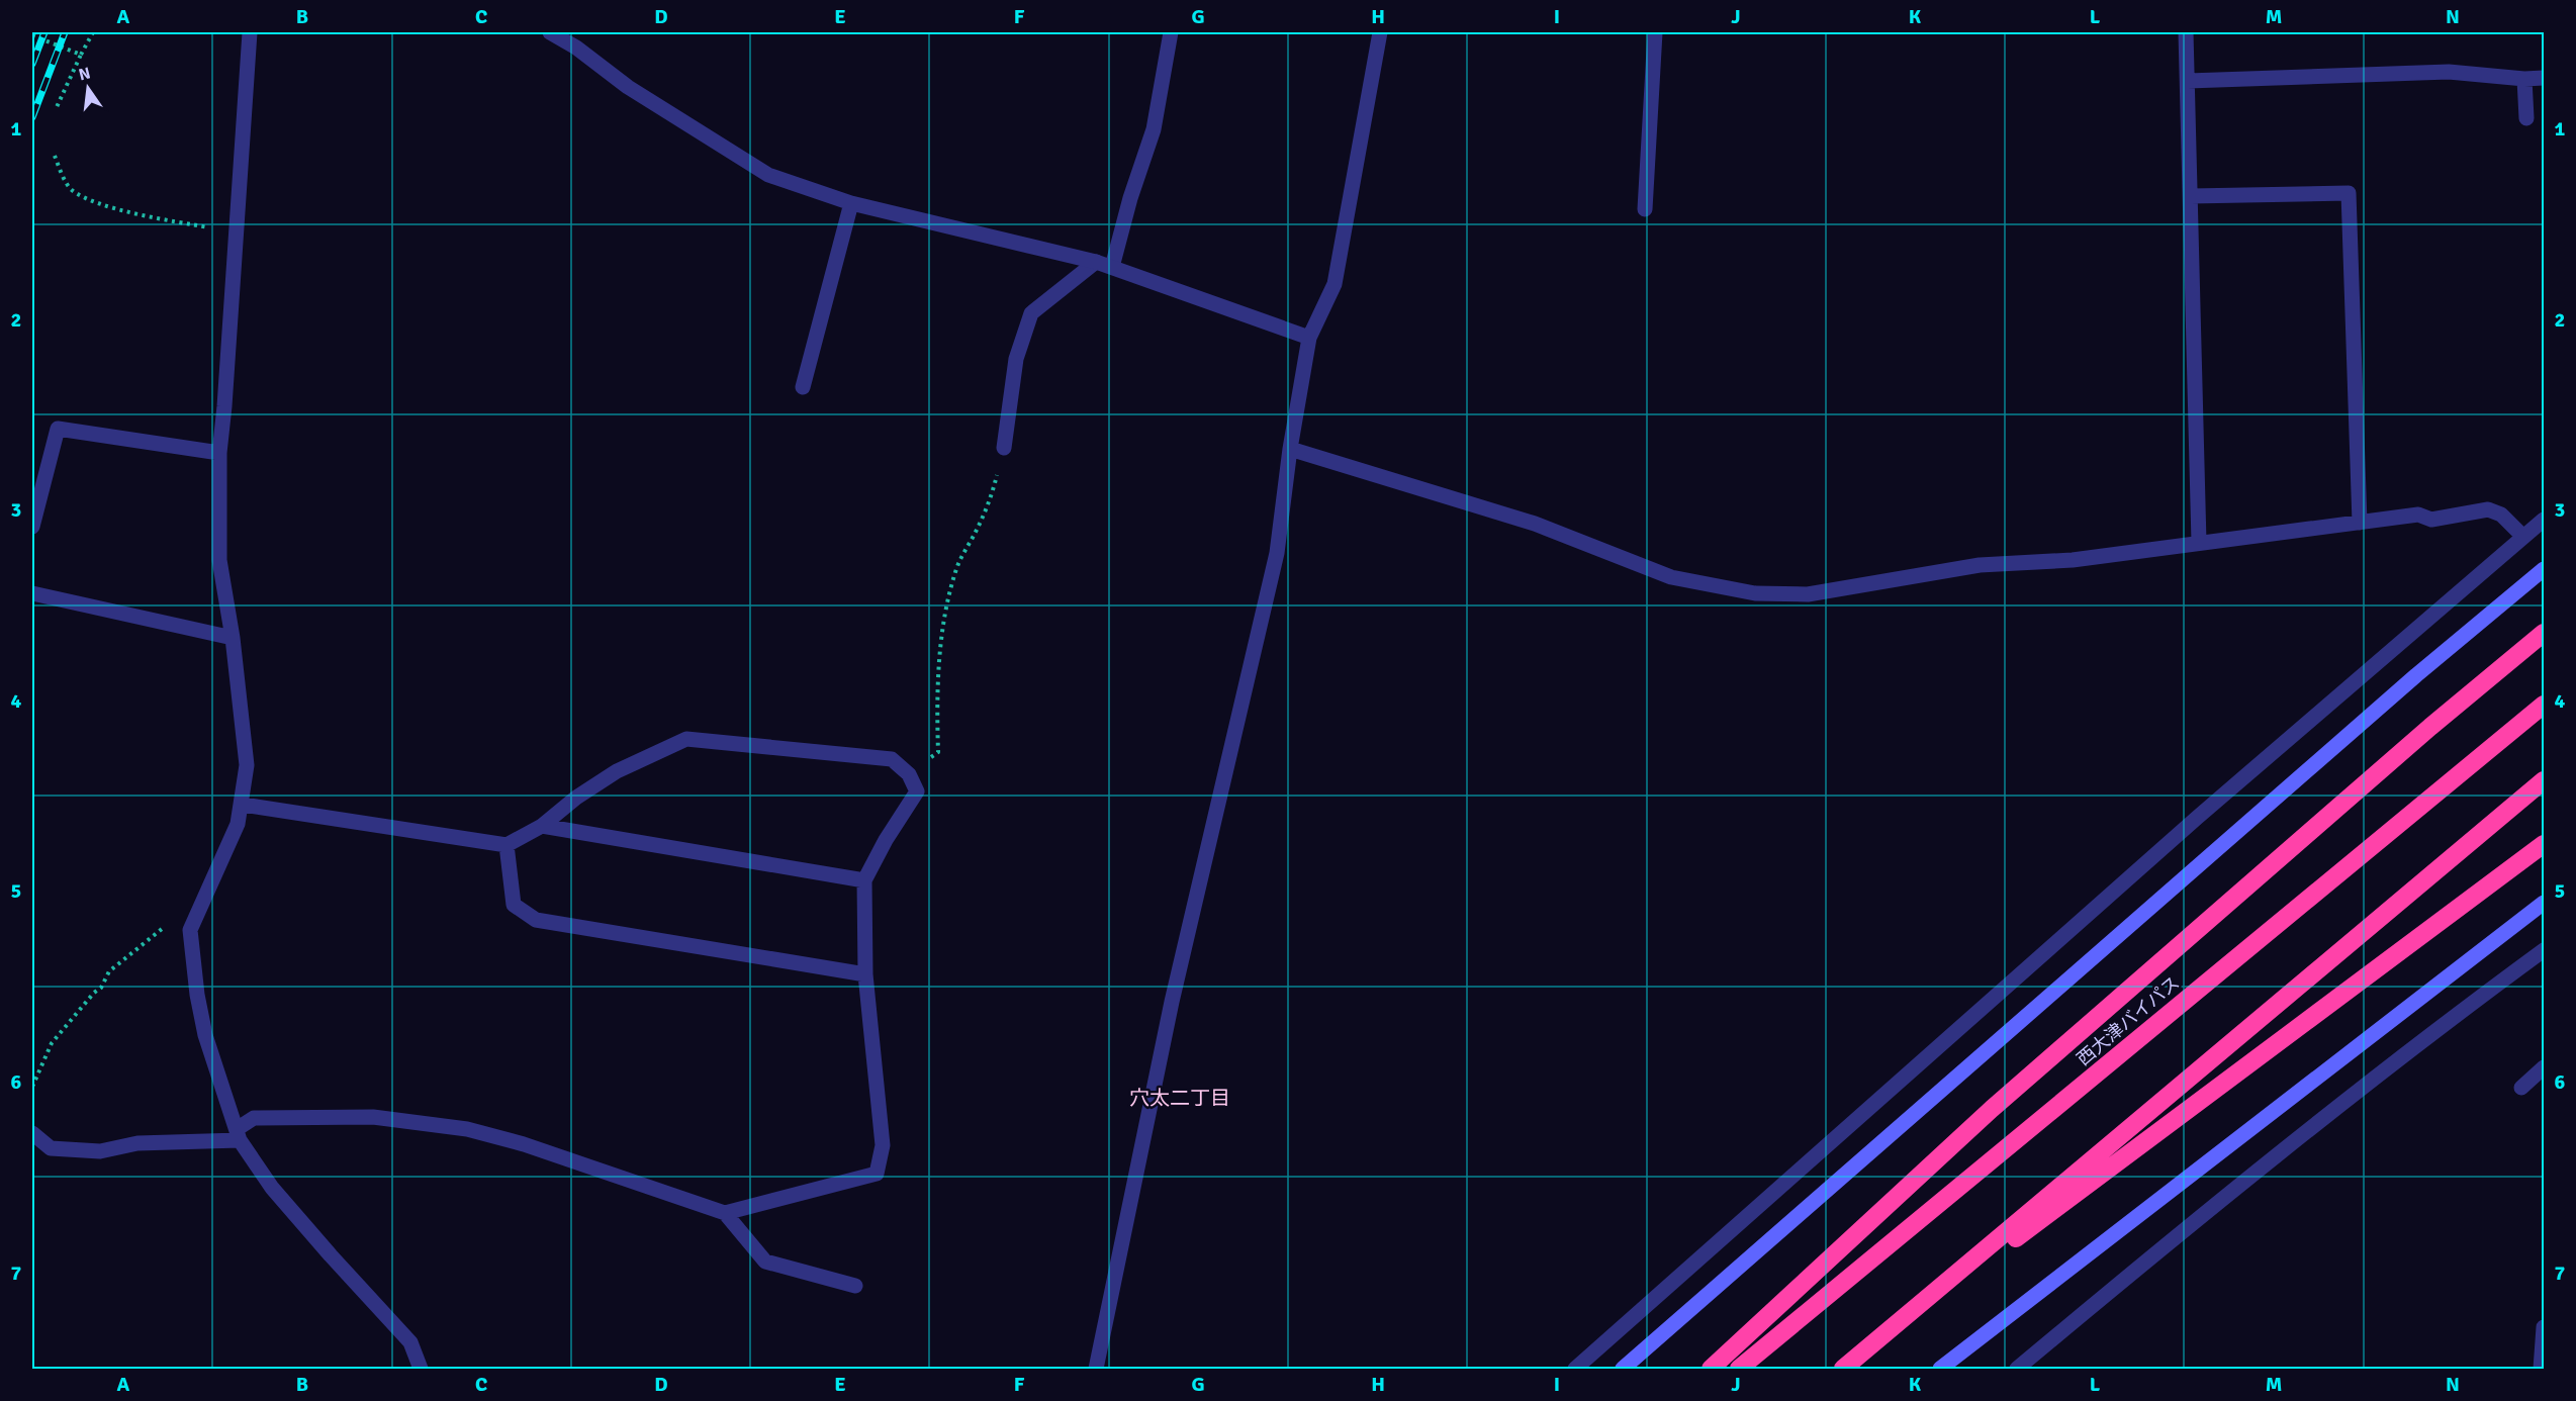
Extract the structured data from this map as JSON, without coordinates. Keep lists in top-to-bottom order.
{
  "streets": {
    "highway": ["西大津バイパス"]
  },
  "districts": ["穴太二丁目"],
  "north": "top",
  "grid": {
    "columns": [
      "A",
      "B",
      "C",
      "D",
      "E",
      "F",
      "G",
      "H",
      "I",
      "J",
      "K",
      "L",
      "M",
      "N"
    ],
    "rows": [
      "1",
      "2",
      "3",
      "4",
      "5",
      "6",
      "7"
    ]
  }
}
